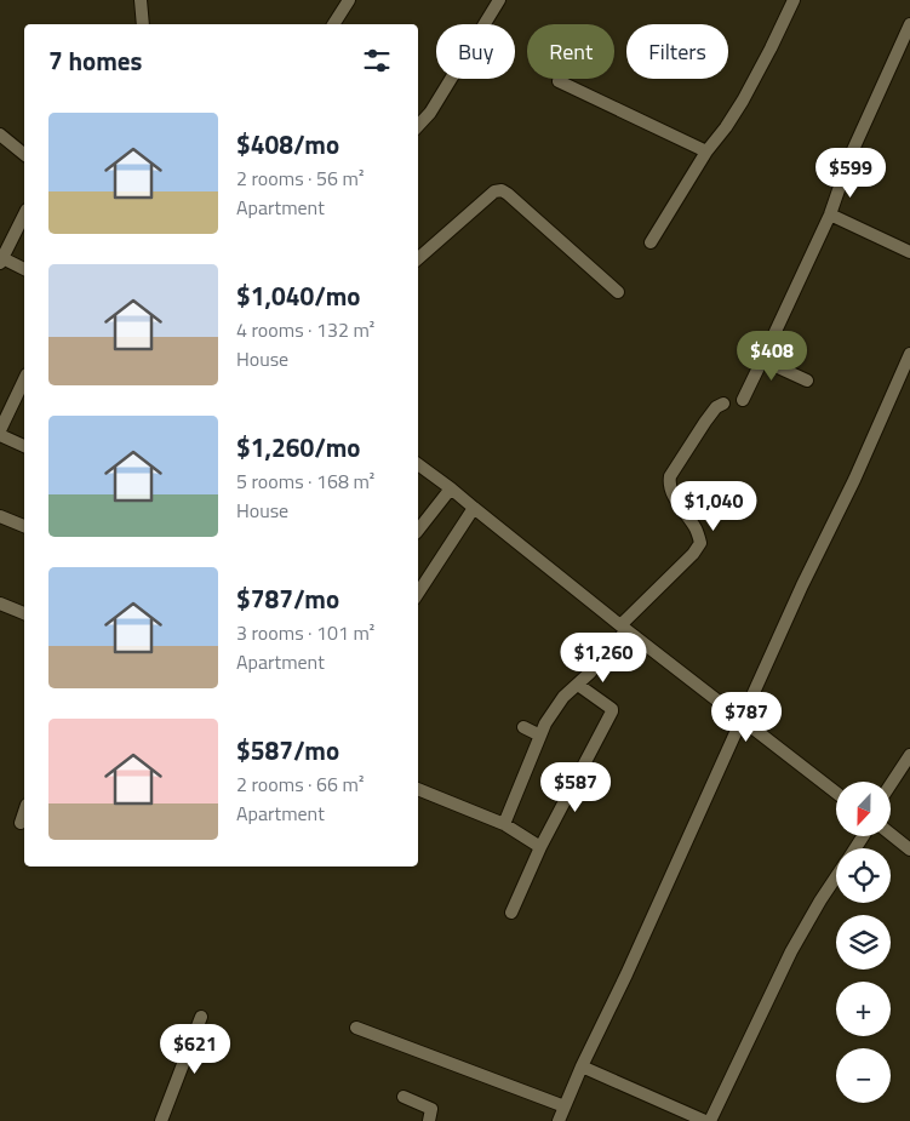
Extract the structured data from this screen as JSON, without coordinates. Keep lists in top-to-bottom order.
{
  "north": "bottom",
  "page": {
    "chip": ["Buy", "Rent", "Filters"],
    "heading": "7 homes",
    "list": [
      {
        "name": "$408/mo",
        "note": "2 rooms · 56 m² · Apartment"
      },
      {
        "name": "$1,040/mo",
        "note": "4 rooms · 132 m² · House"
      },
      {
        "name": "$1,260/mo",
        "note": "5 rooms · 168 m² · House"
      },
      {
        "name": "$787/mo",
        "note": "3 rooms · 101 m² · Apartment"
      },
      {
        "name": "$587/mo",
        "note": "2 rooms · 66 m² · Apartment"
      }
    ],
    "price": [
      "$599",
      "$408",
      "$1,040",
      "$1,260",
      "$787",
      "$587",
      "$621"
    ],
    "map_buttons": ["+", "−"]
  }
}
